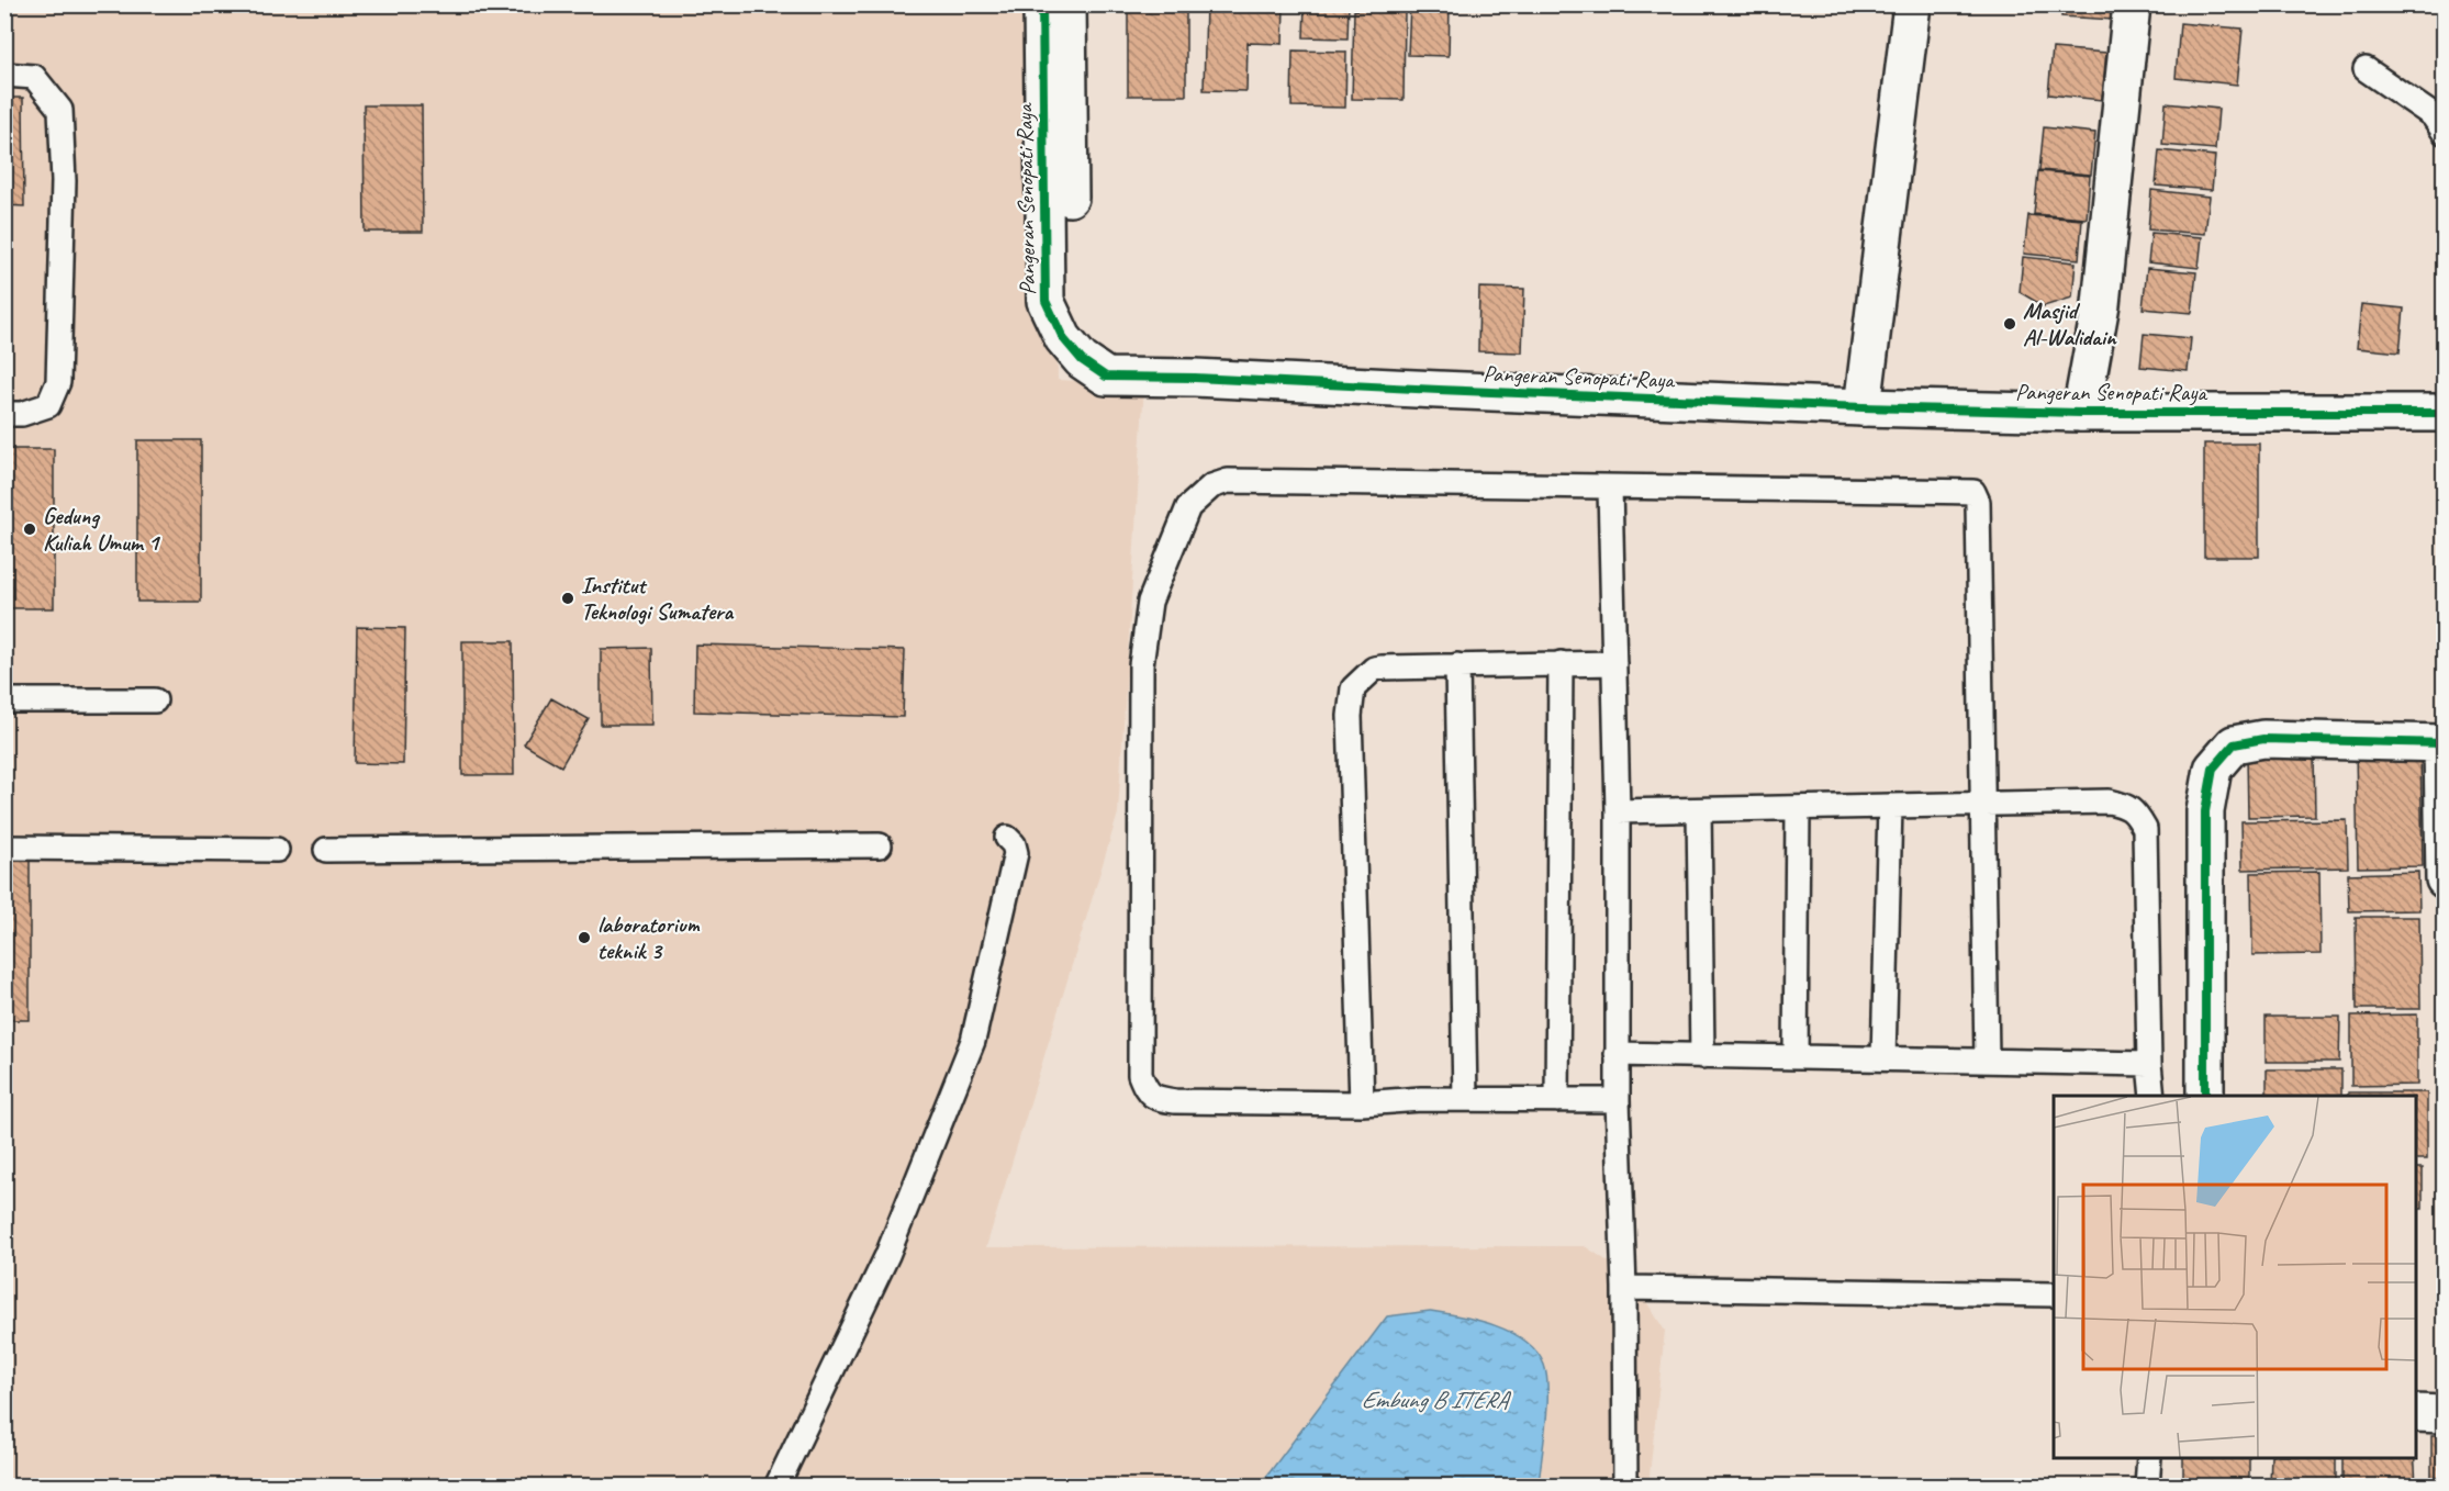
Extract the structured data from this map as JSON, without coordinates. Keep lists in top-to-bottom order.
{
  "streets": {
    "street": ["Pangeran Senopati Raya"]
  },
  "water": ["Embung B ITERA"],
  "places": [
    "Masjid Al-Walidain",
    "Gedung Kuliah Umum 1",
    "Institut Teknologi Sumatera",
    "laboratorium teknik 3"
  ]
}
